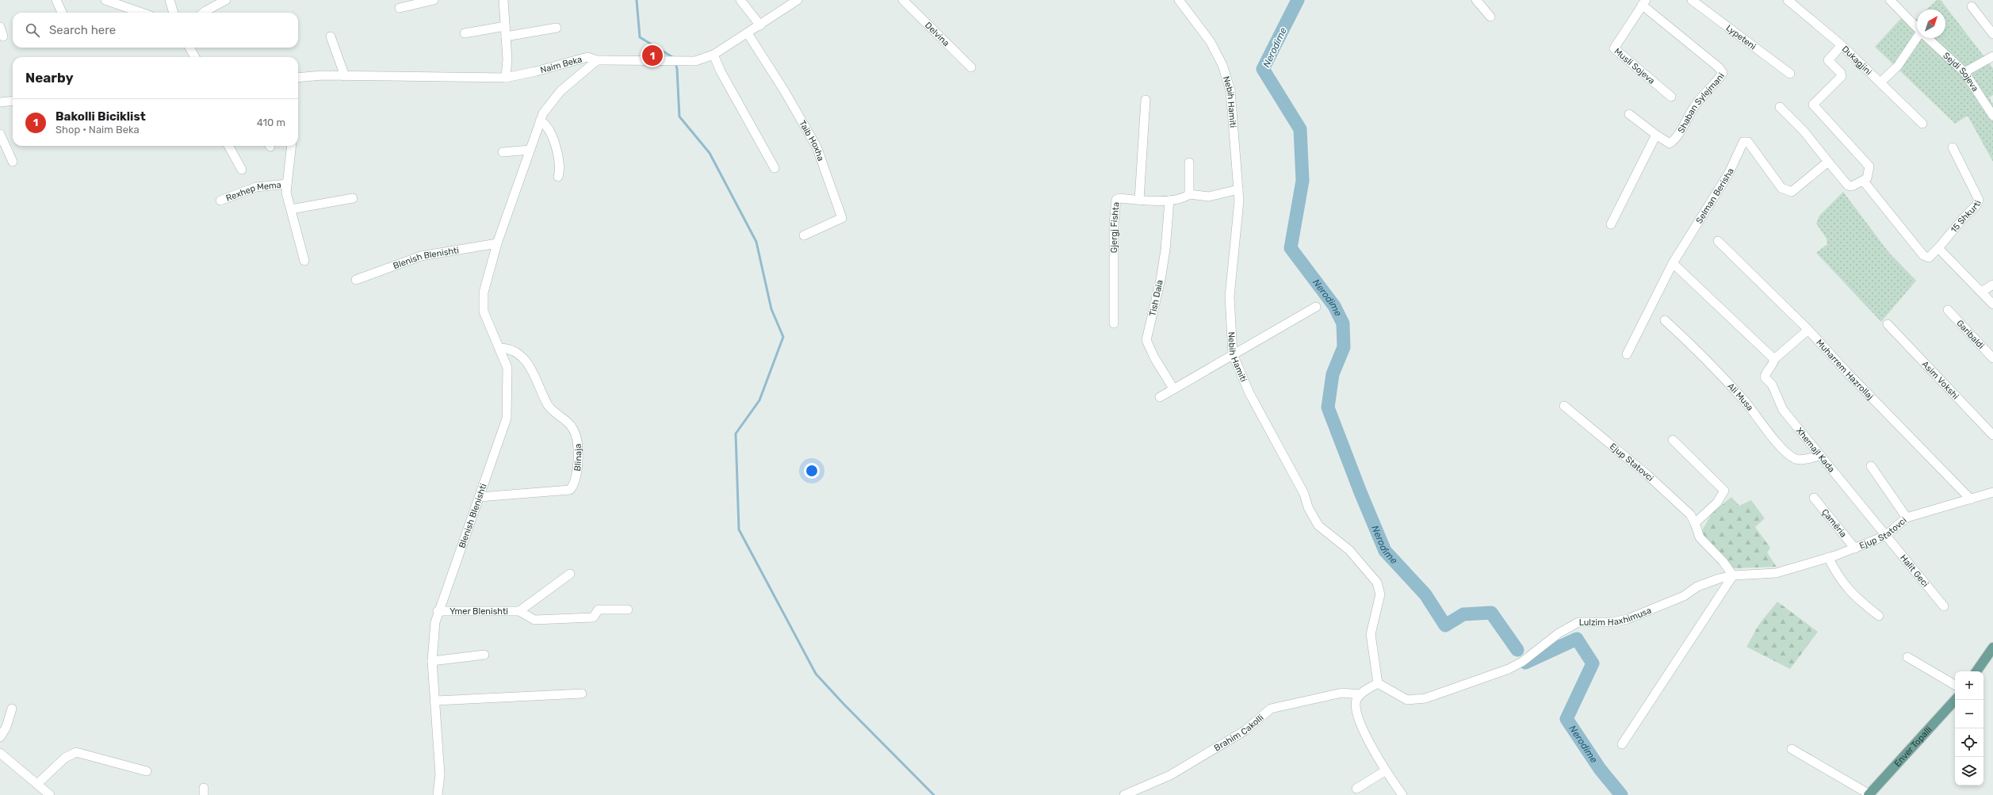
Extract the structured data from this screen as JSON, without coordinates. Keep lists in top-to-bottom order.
{
  "streets": {
    "main road": ["Enver Topalli"],
    "street": [
      "Delvina",
      "Lypeteni",
      "Dukagjini",
      "Naim Beka",
      "Musli Sojeva",
      "Sejdi Sojeva",
      "Nebih Hamiti",
      "Shaban Sylejmani",
      "Taib Hoxha",
      "Rexhep Mema",
      "Selman Berisha",
      "15 Shkurti",
      "Gjergj Fishta",
      "Blenish Blenishti",
      "Tish Daia",
      "Garibaldi",
      "Muharrem Hazrollaj",
      "Asim Vokshi",
      "Ali Musa",
      "Xhemajl Kada",
      "Blinaja",
      "Ejup Statovci",
      "Çamëria",
      "Halit Geci",
      "Ymer Blenishti",
      "Lulzim Haxhimusa",
      "Brahim Cakolli"
    ]
  },
  "crossings": [
    ["Naim Beka", "Taib Hoxha"],
    ["Naim Beka", "Blenish Blenishti"],
    ["Musli Sojeva", "Shaban Sylejmani"],
    ["Nebih Hamiti", "Lulzim Haxhimusa"],
    ["Gjergj Fishta", "Tish Daia"],
    ["Blenish Blenishti", "Blinaja"],
    ["Blenish Blenishti", "Ymer Blenishti"],
    ["Muharrem Hazrollaj", "Xhemajl Kada"],
    ["Muharrem Hazrollaj", "Ejup Statovci"],
    ["Ali Musa", "Xhemajl Kada"],
    ["Xhemajl Kada", "Ejup Statovci"],
    ["Xhemajl Kada", "Halit Geci"],
    ["Ejup Statovci", "Çamëria"],
    ["Ejup Statovci", "Halit Geci"],
    ["Ejup Statovci", "Lulzim Haxhimusa"]
  ],
  "water": ["Nerodime"],
  "north": "top right",
  "page": {
    "search": "Search here",
    "pins": "1",
    "heading": "Nearby",
    "list": [
      {
        "mark": "1",
        "name": "Bakolli Biciklist",
        "note": "Shop · Naim Beka",
        "value": "410 m"
      }
    ],
    "map_buttons": ["+", "−"]
  }
}
